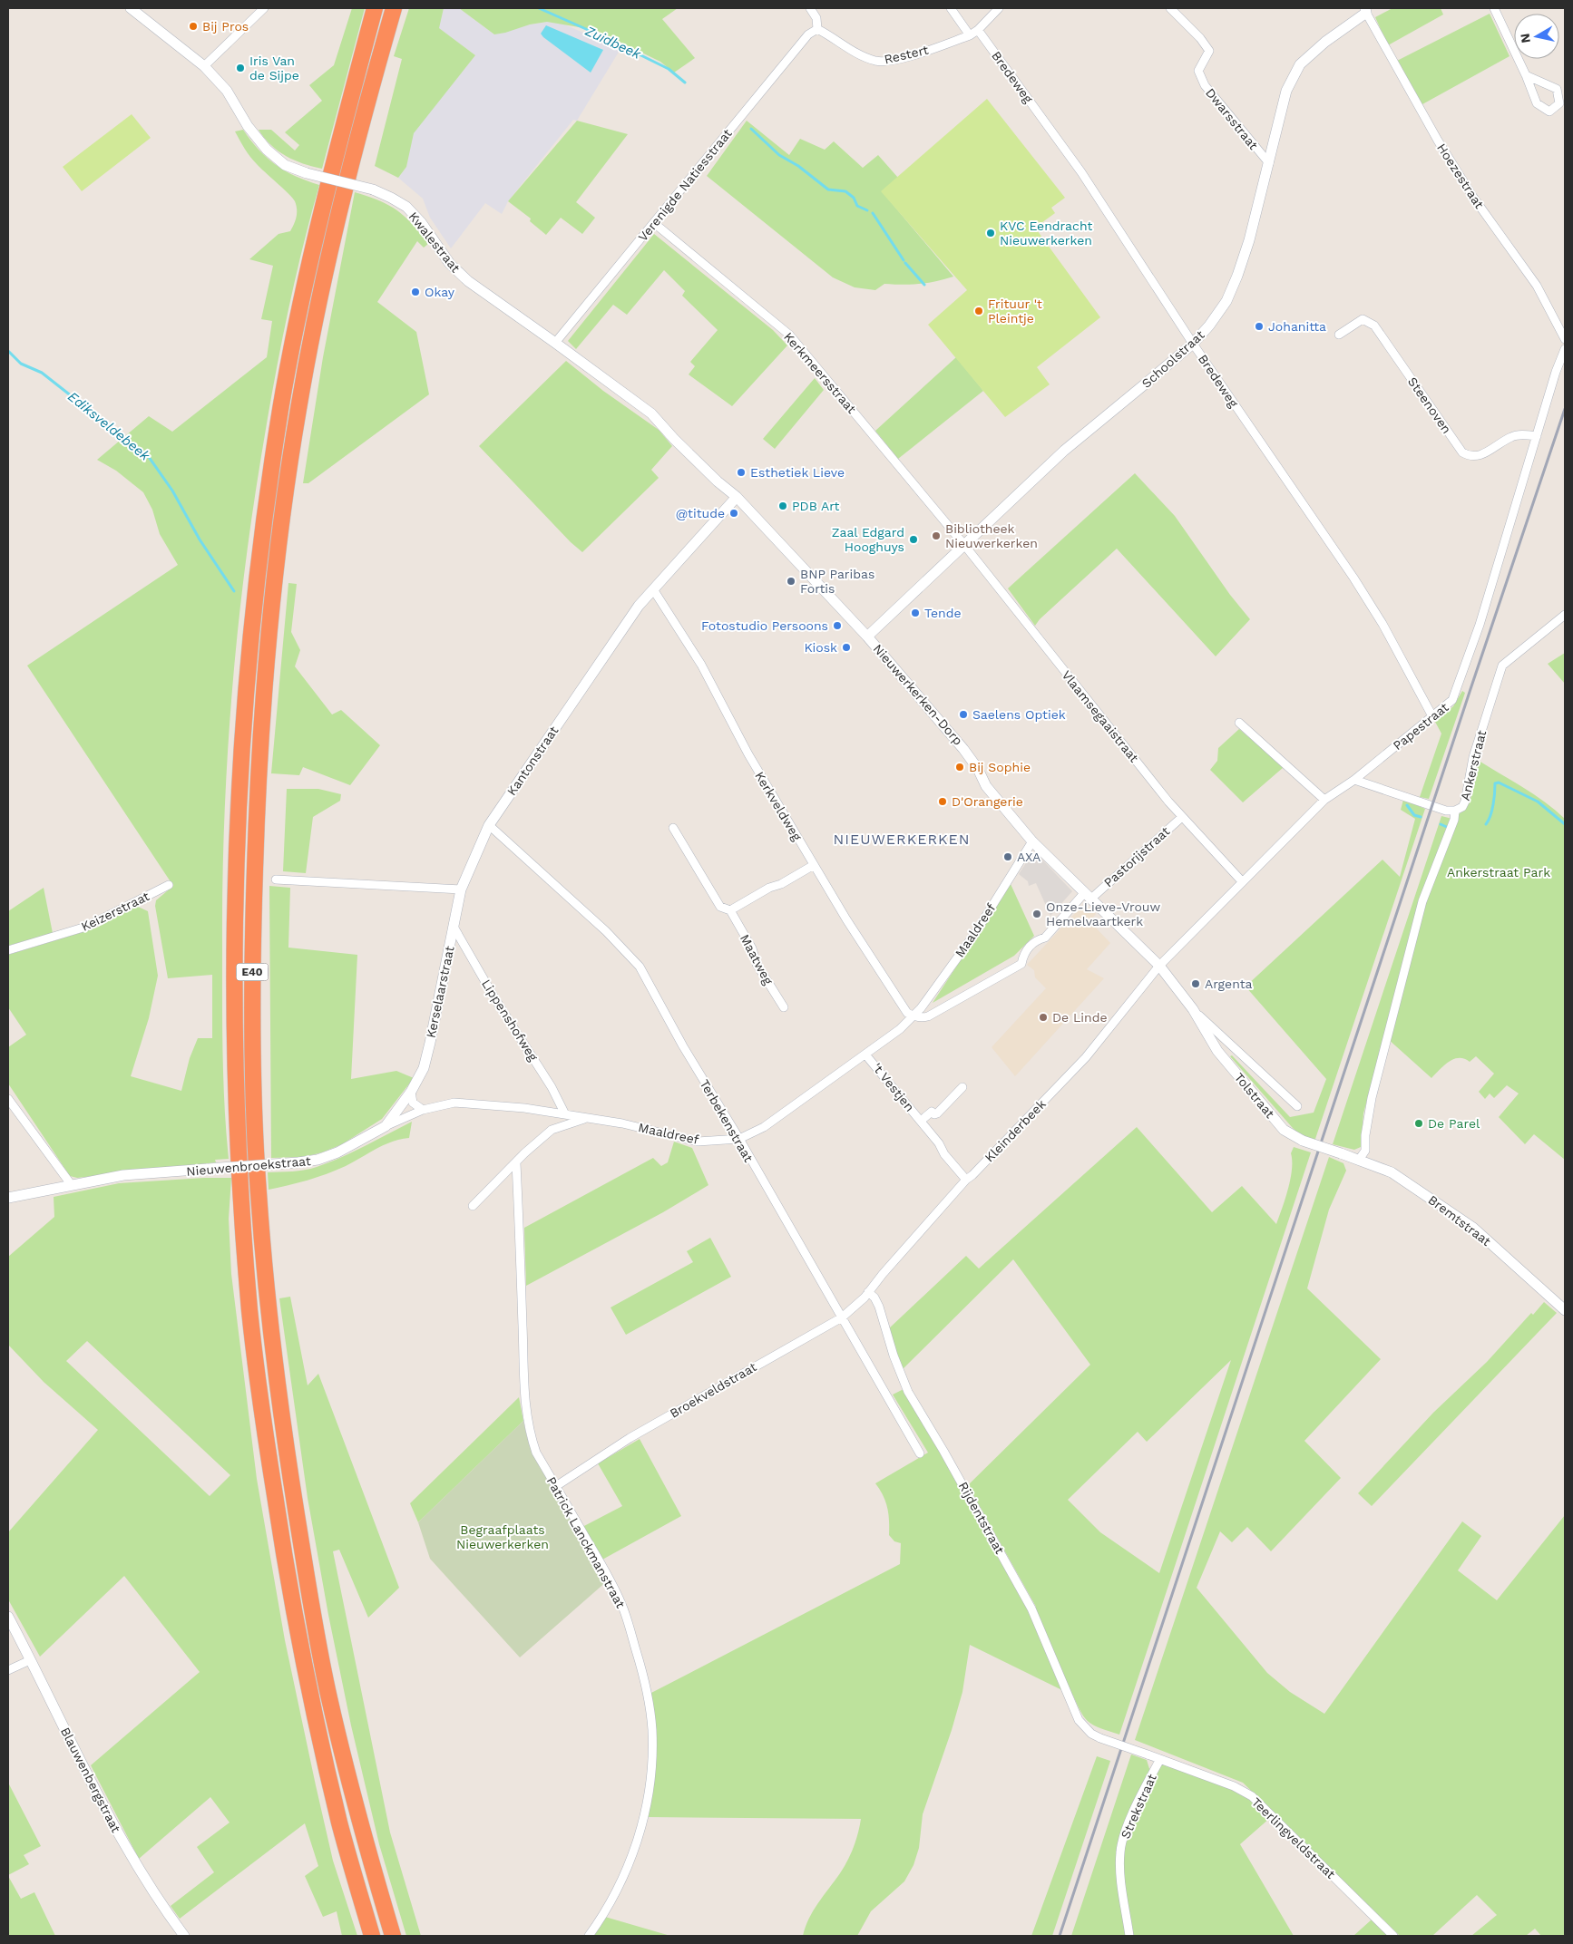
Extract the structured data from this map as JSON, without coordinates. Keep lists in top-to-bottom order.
{
  "streets": {
    "highway": ["E40"],
    "street": [
      "Restert",
      "Bredeweg",
      "Dwarsstraat",
      "Hoezestraat",
      "Verenigde Natiesstraat",
      "Kwalestraat",
      "Schoolstraat",
      "Kerkmeersstraat",
      "Steenoven",
      "Nieuwerkerken-Dorp",
      "Vlaamsegaaistraat",
      "Papestraat",
      "Kantonstraat",
      "Ankerstraat",
      "Kerkveldweg",
      "Pastorijstraat",
      "Keizerstraat",
      "Maaldreef",
      "Maatweg",
      "Kerselaarstraat",
      "Lippenshofweg",
      "'t Vestjen",
      "Tolstraat",
      "Terbekenstraat",
      "Kleinderbeek",
      "Nieuwenbroekstraat",
      "Bremtstraat",
      "Broekveldstraat",
      "Rijdentstraat",
      "Patrick Lanckmanstraat",
      "Blauwenbergstraat",
      "Strekstraat",
      "Teerlingveldstraat"
    ]
  },
  "crossings": [
    ["Restert", "Bredeweg"],
    ["Restert", "Verenigde Natiesstraat"],
    ["Bredeweg", "Schoolstraat"],
    ["Bredeweg", "Papestraat"],
    ["Dwarsstraat", "Schoolstraat"],
    ["Hoezestraat", "Schoolstraat"],
    ["Verenigde Natiesstraat", "Kwalestraat"],
    ["Verenigde Natiesstraat", "Kerkmeersstraat"],
    ["Kwalestraat", "Nieuwerkerken-Dorp"],
    ["Kwalestraat", "Kantonstraat"],
    ["Schoolstraat", "Kerkmeersstraat"],
    ["Schoolstraat", "Nieuwerkerken-Dorp"],
    ["Schoolstraat", "Vlaamsegaaistraat"],
    ["Kerkmeersstraat", "Vlaamsegaaistraat"],
    ["Steenoven", "Papestraat"],
    ["Nieuwerkerken-Dorp", "Kantonstraat"],
    ["Nieuwerkerken-Dorp", "Pastorijstraat"],
    ["Nieuwerkerken-Dorp", "Maaldreef"],
    ["Nieuwerkerken-Dorp", "Tolstraat"],
    ["Vlaamsegaaistraat", "Papestraat"],
    ["Vlaamsegaaistraat", "Pastorijstraat"],
    ["Papestraat", "Ankerstraat"],
    ["Papestraat", "Tolstraat"],
    ["Papestraat", "Kleinderbeek"],
    ["Kantonstraat", "Kerkveldweg"],
    ["Kantonstraat", "Kerselaarstraat"],
    ["Kantonstraat", "Terbekenstraat"],
    ["Kerkveldweg", "Maaldreef"],
    ["Pastorijstraat", "Tolstraat"],
    ["Maaldreef", "'t Vestjen"],
    ["Maaldreef", "Terbekenstraat"],
    ["Maaldreef", "Nieuwenbroekstraat"],
    ["Maaldreef", "Patrick Lanckmanstraat"],
    ["Kerselaarstraat", "Lippenshofweg"],
    ["Kerselaarstraat", "Nieuwenbroekstraat"],
    ["Lippenshofweg", "Nieuwenbroekstraat"],
    ["'t Vestjen", "Kleinderbeek"],
    ["Tolstraat", "Kleinderbeek"],
    ["Tolstraat", "Bremtstraat"],
    ["Terbekenstraat", "Broekveldstraat"],
    ["Kleinderbeek", "Broekveldstraat"],
    ["Kleinderbeek", "Rijdentstraat"],
    ["Broekveldstraat", "Rijdentstraat"],
    ["Broekveldstraat", "Patrick Lanckmanstraat"],
    ["Rijdentstraat", "Teerlingveldstraat"],
    ["Strekstraat", "Teerlingveldstraat"]
  ],
  "districts": ["NIEUWERKERKEN"],
  "water": ["Zuidbeek", "Ediksveldebeek"],
  "parks": ["Ankerstraat Park", "Begraafplaats Nieuwerkerken"],
  "places": [
    "Bij Pros",
    "Iris Van de Sijpe",
    "KVC Eendracht Nieuwerkerken",
    "Okay",
    "Frituur 't Pleintje",
    "Johanitta",
    "Esthetiek Lieve",
    "PDB Art",
    "@titude",
    "Bibliotheek Nieuwerkerken",
    "Zaal Edgard Hooghuys",
    "BNP Paribas Fortis",
    "Tende",
    "Fotostudio Persoons",
    "Kiosk",
    "Saelens Optiek",
    "Bij Sophie",
    "D'Orangerie",
    "AXA",
    "Onze-Lieve-Vrouw Hemelvaartkerk",
    "Argenta",
    "De Linde",
    "De Parel"
  ],
  "north": "left"
}
